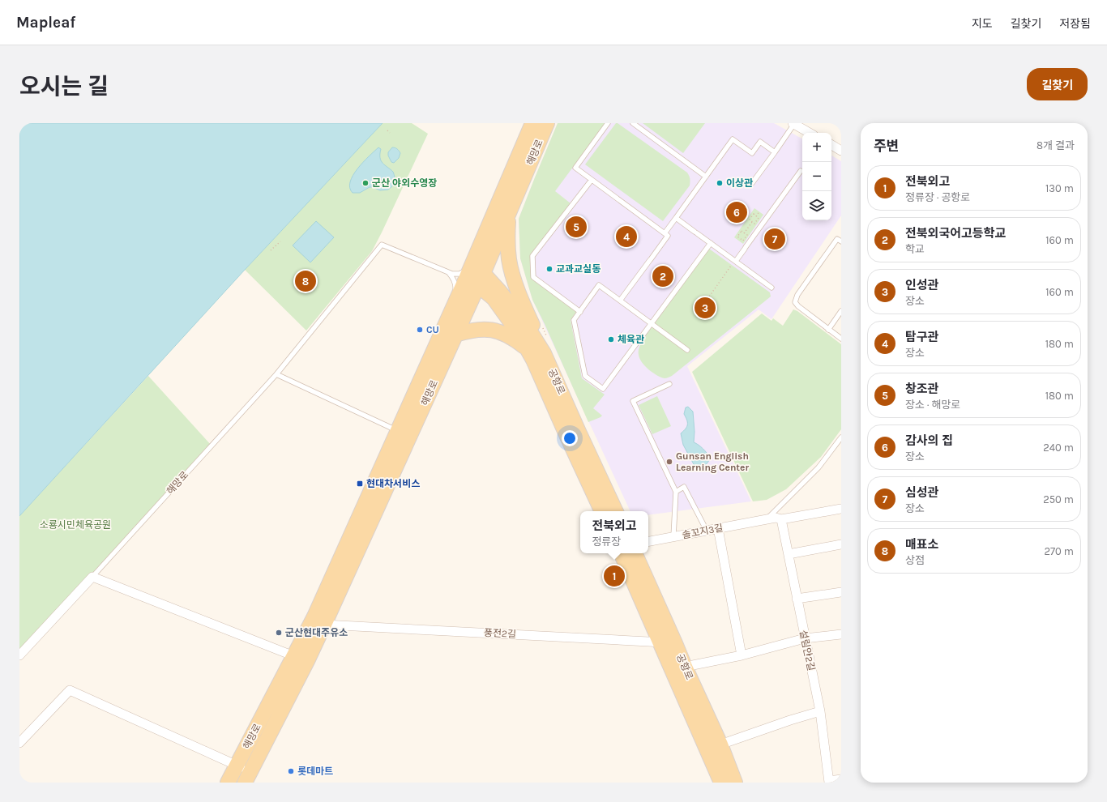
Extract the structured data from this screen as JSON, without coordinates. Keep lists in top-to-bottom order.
{
  "streets": {
    "main road": ["해망로", "공항로"],
    "street": ["솔꼬지3길", "풍전2길", "설림안2길"]
  },
  "crossings": [
    ["해망로", "공항로"],
    ["해망로", "풍전2길"],
    ["공항로", "풍전2길"],
    ["솔꼬지3길", "설림안2길"]
  ],
  "parks": ["소룡시민체육공원"],
  "places": {
    "other": [
      "군산 야외수영장",
      "이상관",
      "교과교실동",
      "CU",
      "체육관",
      "Gunsan English Learning Center",
      "군산현대주유소",
      "롯데마트"
    ],
    "transit": ["현대차서비스"]
  },
  "page": {
    "header": "Mapleaf",
    "nav": ["지도", "길찾기", "저장됨"],
    "title": "오시는 길",
    "buttons": "길찾기",
    "heading": ["주변", "8개 결과"],
    "map_buttons": ["+", "−"],
    "list": [
      {
        "mark": "1",
        "name": "전북외고",
        "note": "정류장 · 공항로",
        "value": "130 m"
      },
      {
        "mark": "2",
        "name": "전북외국어고등학교",
        "note": "학교",
        "value": "160 m"
      },
      {
        "mark": "3",
        "name": "인성관",
        "note": "장소",
        "value": "160 m"
      },
      {
        "mark": "4",
        "name": "탐구관",
        "note": "장소",
        "value": "180 m"
      },
      {
        "mark": "5",
        "name": "창조관",
        "note": "장소 · 해망로",
        "value": "180 m"
      },
      {
        "mark": "6",
        "name": "감사의 집",
        "note": "장소",
        "value": "240 m"
      },
      {
        "mark": "7",
        "name": "심성관",
        "note": "장소",
        "value": "250 m"
      },
      {
        "mark": "8",
        "name": "매표소",
        "note": "상점",
        "value": "270 m"
      }
    ],
    "pins": [
      "6",
      "5",
      "4",
      "7",
      "2",
      "8",
      "3",
      "1"
    ],
    "popup": ["전북외고", "정류장"]
  }
}
